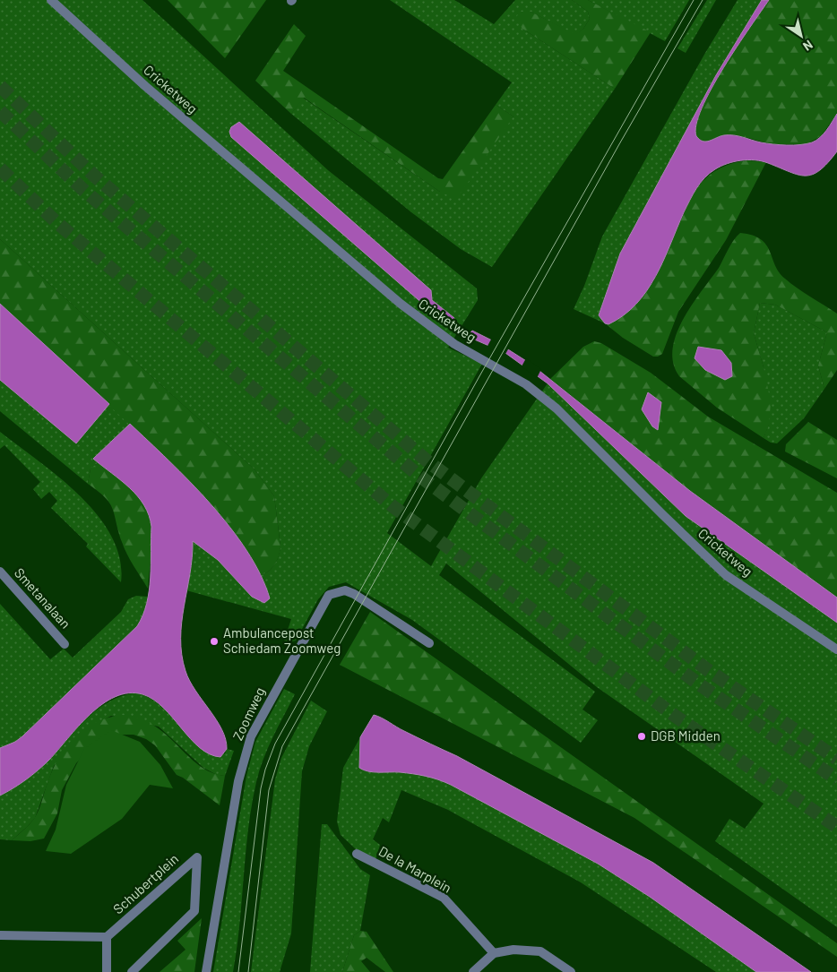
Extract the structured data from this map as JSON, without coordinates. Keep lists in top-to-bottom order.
{
  "streets": {
    "street": [
      "Cricketweg",
      "Smetanalaan",
      "Zoomweg",
      "De la Marplein",
      "Schubertplein"
    ]
  },
  "places": ["Ambulancepost Schiedam Zoomweg", "DGB Midden"],
  "north": "bottom right"
}
